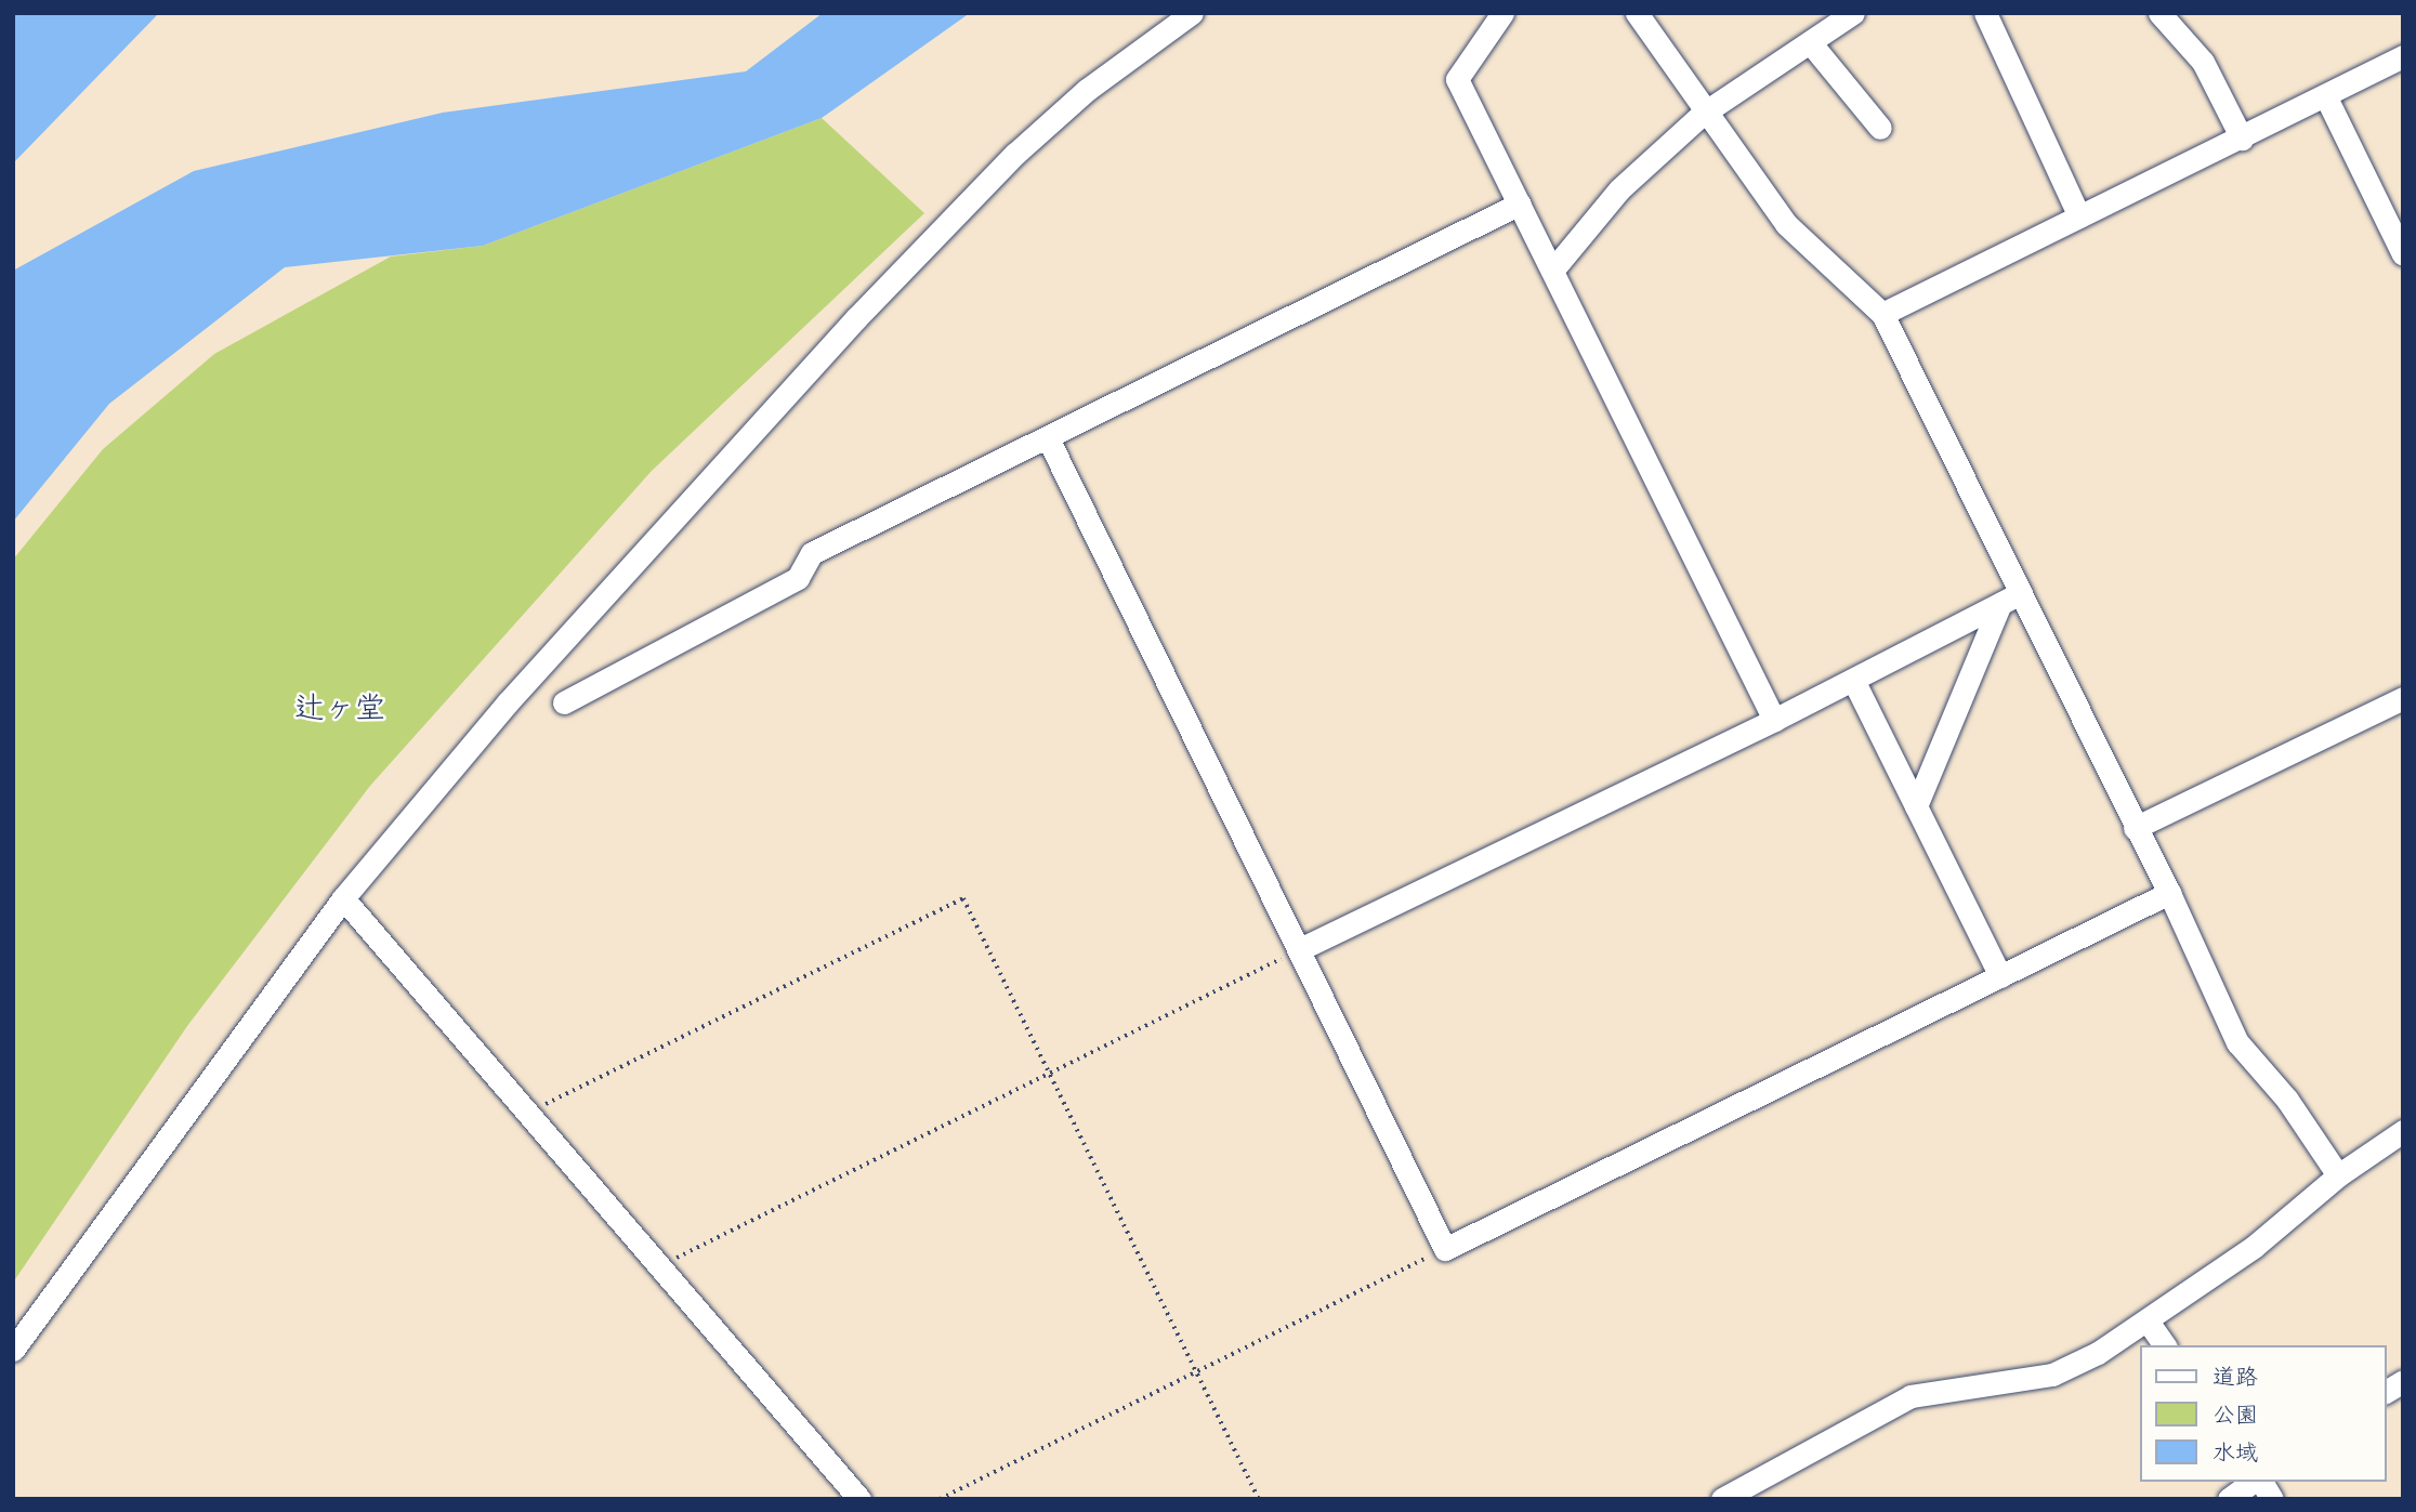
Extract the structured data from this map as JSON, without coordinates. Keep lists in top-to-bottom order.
{
  "districts": ["辻ヶ堂"],
  "legend": ["道路", "公園", "水域"]
}
